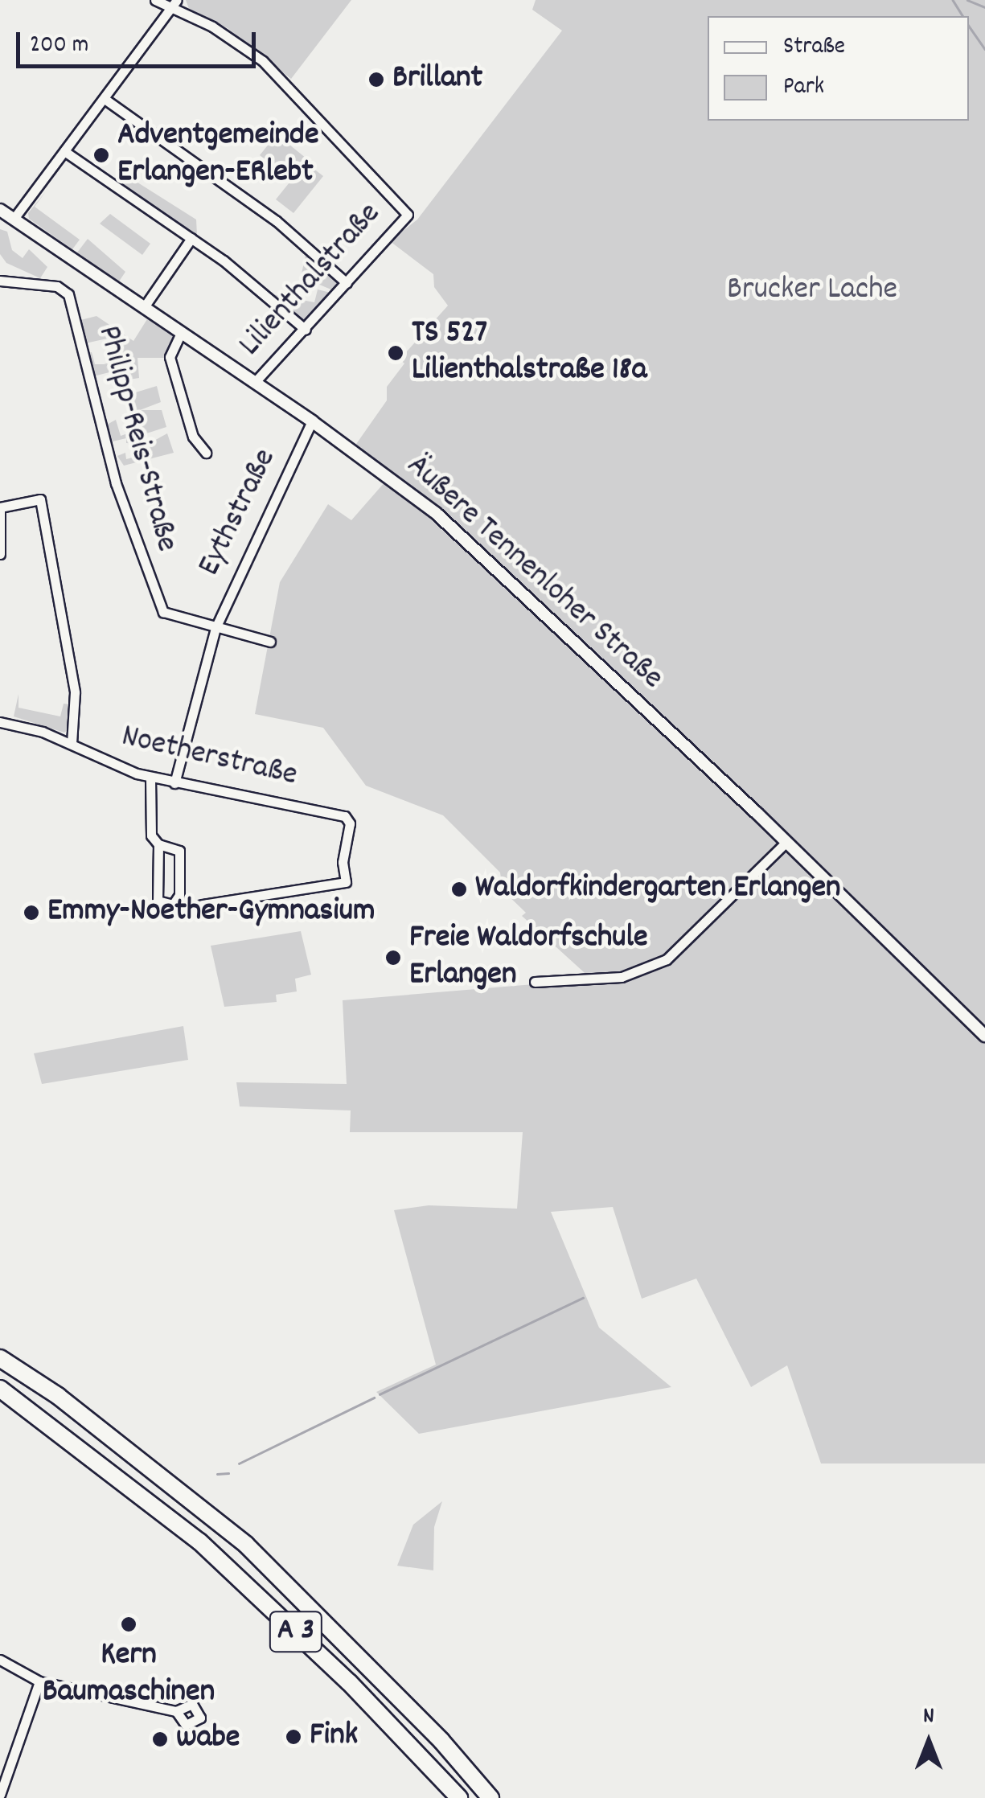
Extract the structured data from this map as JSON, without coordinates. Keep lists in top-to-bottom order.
{
  "streets": {
    "highway": ["A 3"],
    "street": [
      "Lilienthalstraße",
      "Philipp-Reis-Straße",
      "Eythstraße",
      "Äußere Tennenloher Straße",
      "Noetherstraße"
    ]
  },
  "crossings": [
    ["Lilienthalstraße", "Äußere Tennenloher Straße"],
    ["Philipp-Reis-Straße", "Eythstraße"],
    ["Eythstraße", "Äußere Tennenloher Straße"],
    ["Eythstraße", "Noetherstraße"]
  ],
  "parks": ["Brucker Lache"],
  "places": [
    "Brillant",
    "Adventgemeinde Erlangen-ERlebt",
    "TS 527 Lilienthalstraße 18a",
    "Waldorfkindergarten Erlangen",
    "Emmy-Noether-Gymnasium",
    "Freie Waldorfschule Erlangen",
    "Kern Baumaschinen",
    "Fink",
    "wabe"
  ],
  "legend": ["Straße", "Park"],
  "scale_bar": "200 m",
  "north": "top"
}
